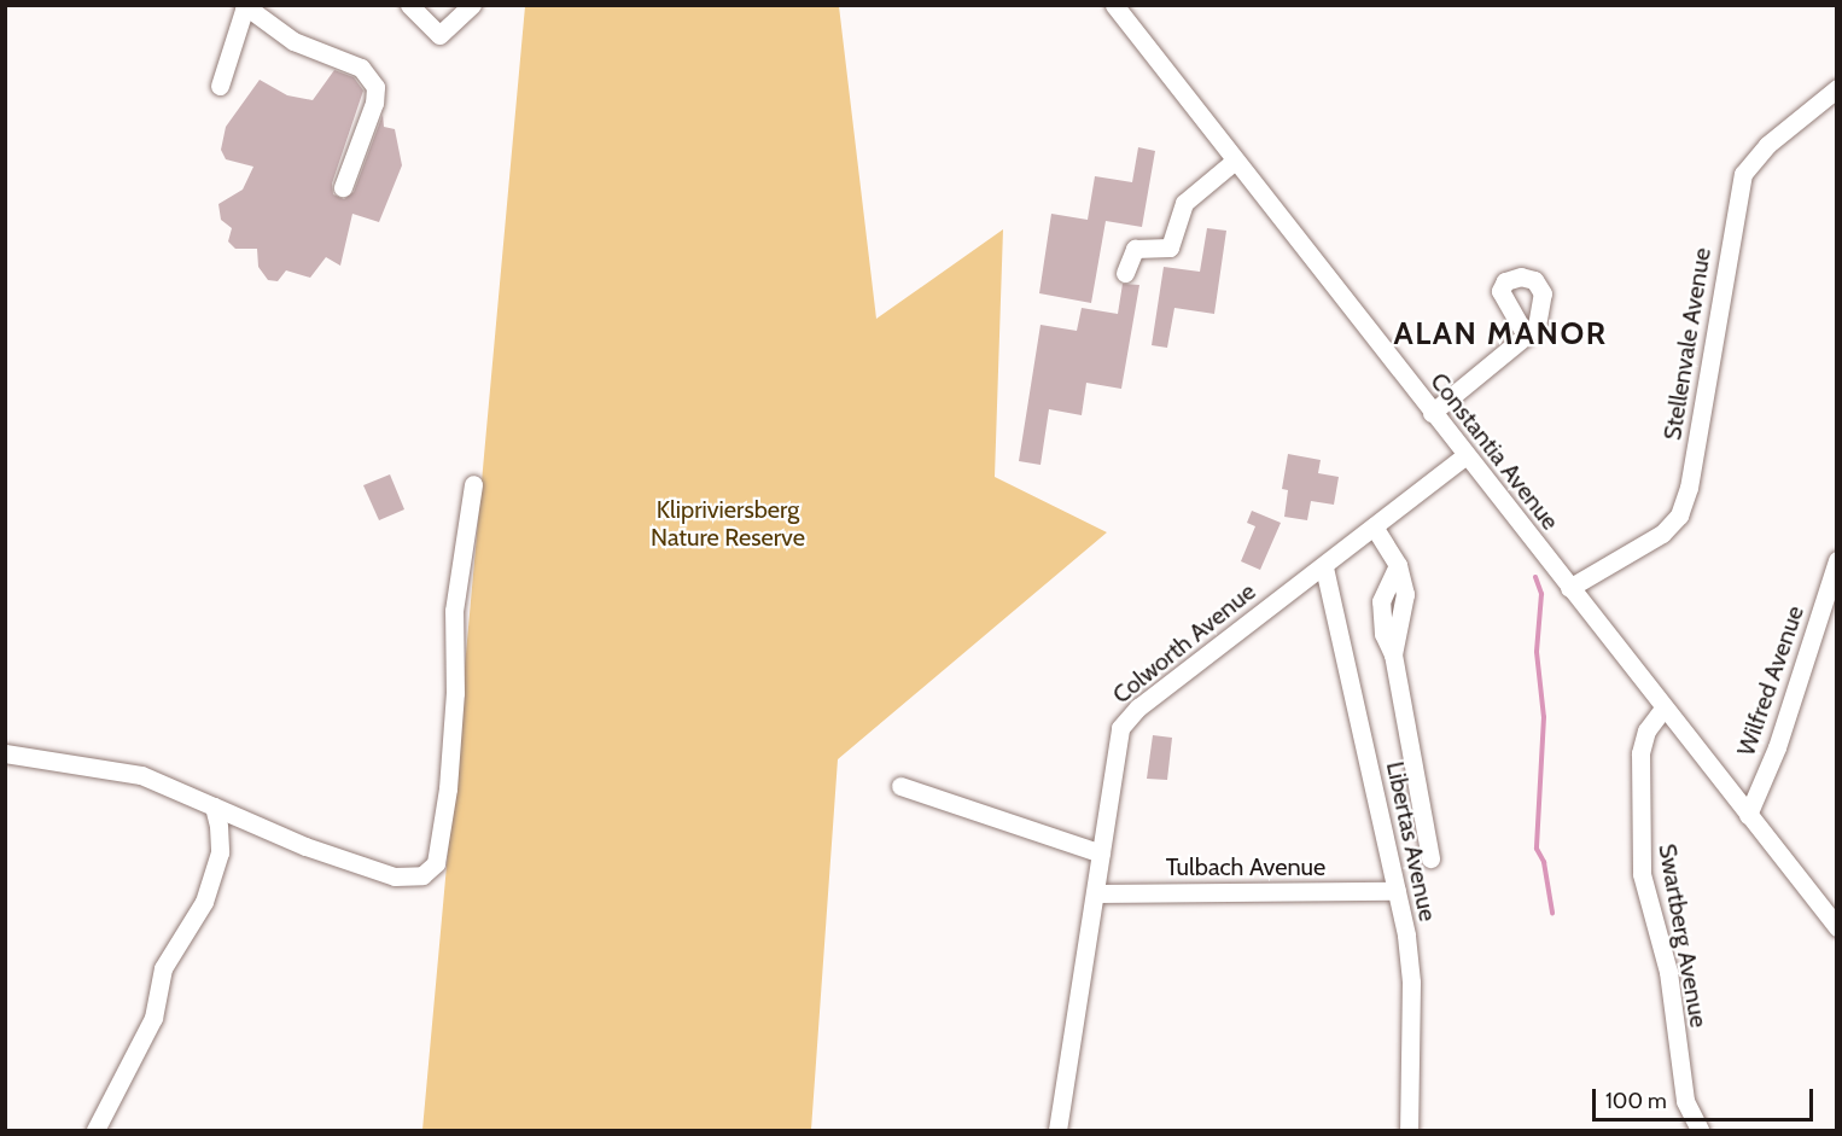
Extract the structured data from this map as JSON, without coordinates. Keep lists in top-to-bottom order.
{
  "streets": {
    "street": [
      "Stellenvale Avenue",
      "Constantia Avenue",
      "Colworth Avenue",
      "Wilfred Avenue",
      "Libertas Avenue",
      "Tulbach Avenue",
      "Swartberg Avenue"
    ]
  },
  "crossings": [
    ["Stellenvale Avenue", "Constantia Avenue"],
    ["Constantia Avenue", "Colworth Avenue"],
    ["Constantia Avenue", "Wilfred Avenue"],
    ["Constantia Avenue", "Swartberg Avenue"],
    ["Colworth Avenue", "Libertas Avenue"],
    ["Colworth Avenue", "Tulbach Avenue"],
    ["Libertas Avenue", "Tulbach Avenue"]
  ],
  "districts": ["ALAN MANOR"],
  "parks": ["Klipriviersberg Nature Reserve"],
  "scale_bar": "100 m"
}
